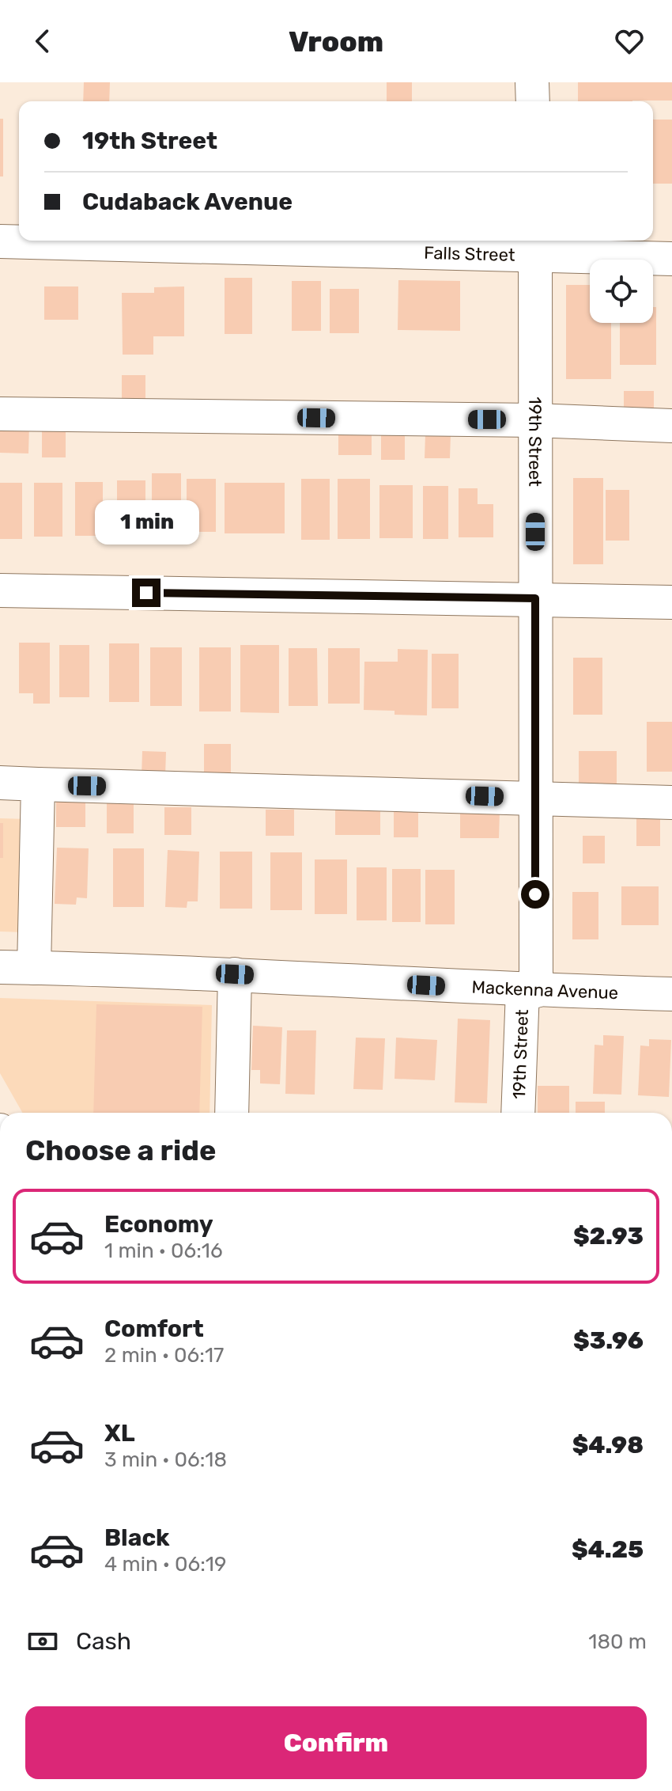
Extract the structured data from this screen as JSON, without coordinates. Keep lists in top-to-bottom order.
{
  "streets": {
    "street": ["Falls Street", "19th Street", "Mackenna Avenue"]
  },
  "crossings": [
    ["Falls Street", "19th Street"],
    ["19th Street", "Mackenna Avenue"]
  ],
  "page": {
    "header": "Vroom",
    "banner": ["19th Street", "Cudaback Avenue"],
    "bubble": "1 min",
    "heading": "Choose a ride",
    "list": [
      {
        "name": "Economy",
        "note": "1 min · 06:16",
        "value": "$2.93"
      },
      {
        "name": "Comfort",
        "note": "2 min · 06:17",
        "value": "$3.96"
      },
      {
        "name": "XL",
        "note": "3 min · 06:18",
        "value": "$4.98"
      },
      {
        "name": "Black",
        "note": "4 min · 06:19",
        "value": "$4.25"
      }
    ],
    "pay": ["Cash", "180 m"],
    "buttons": "Confirm"
  }
}
